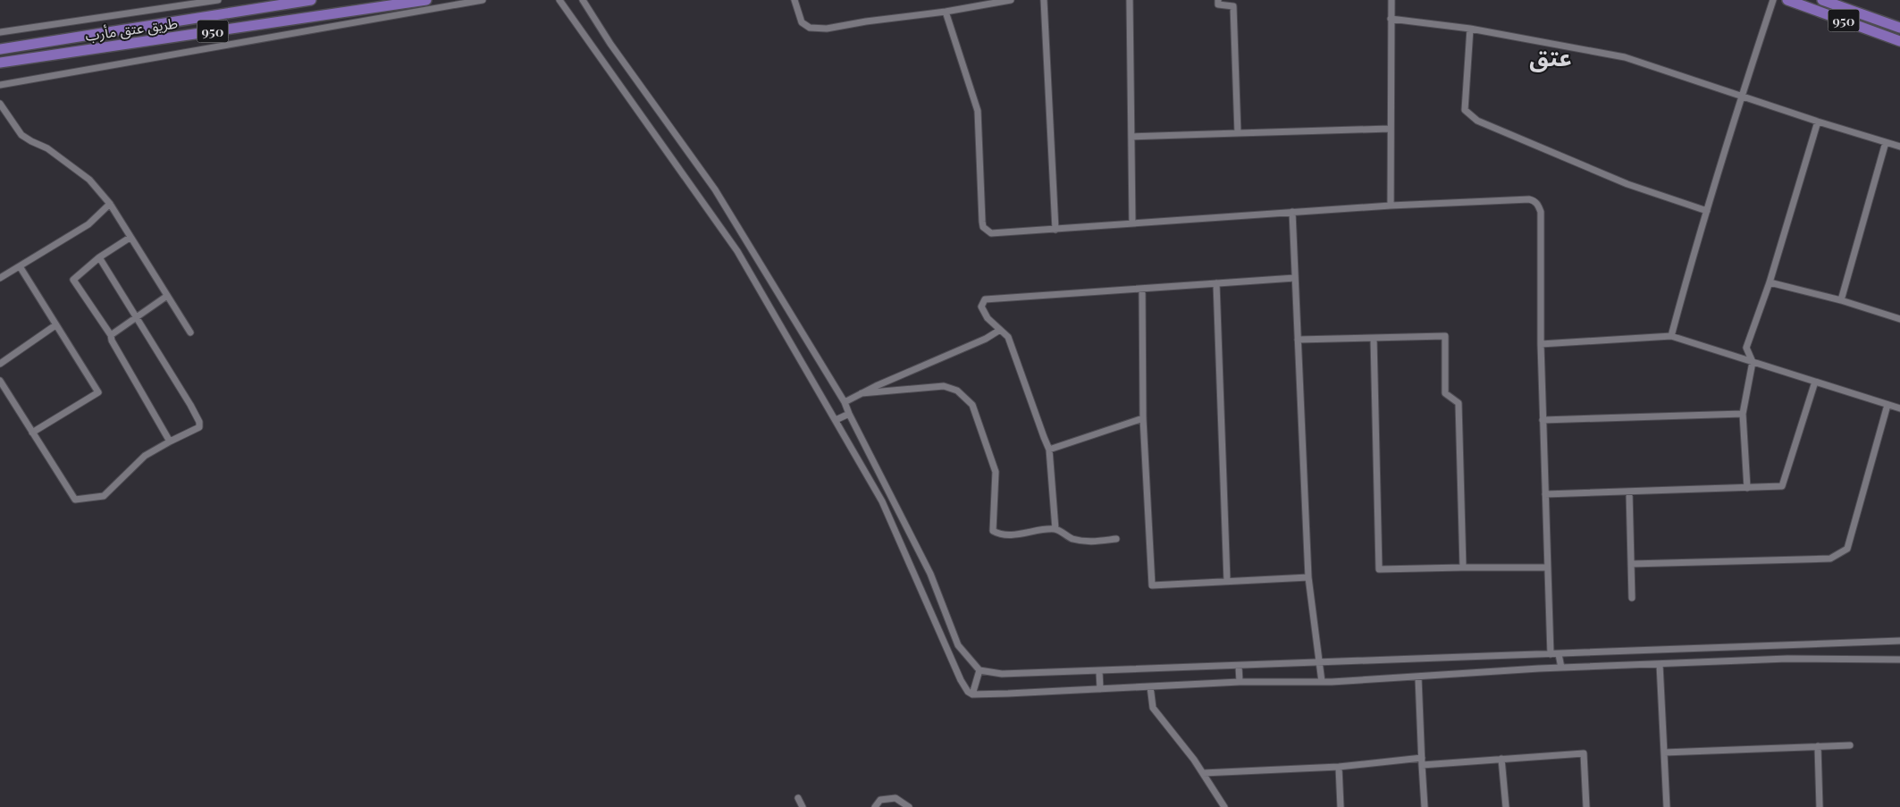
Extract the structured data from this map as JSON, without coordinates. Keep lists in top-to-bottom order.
{
  "streets": {
    "main road": ["950", "طريق عتق مأرب"]
  },
  "districts": ["عتق"]
}
